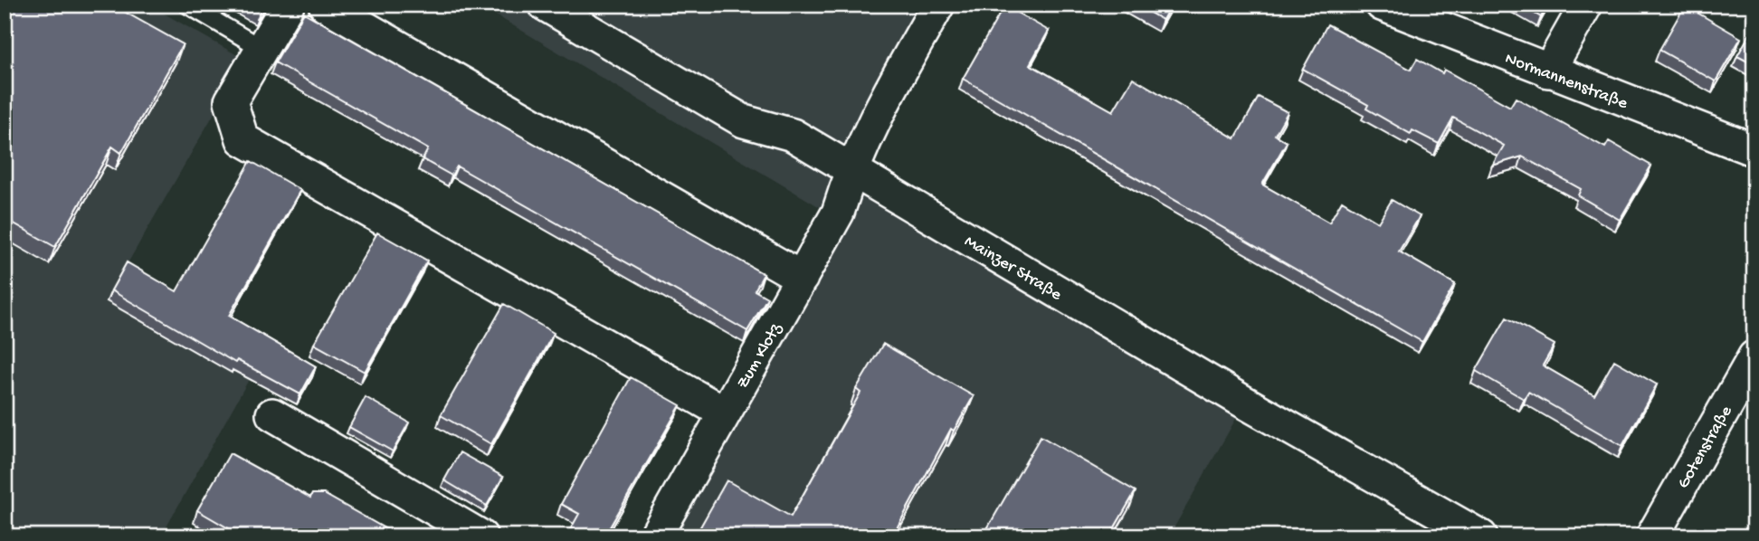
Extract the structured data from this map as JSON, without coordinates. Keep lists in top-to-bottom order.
{
  "streets": {
    "street": [
      "Normannenstraße",
      "Mainzer Straße",
      "Zum Klotz",
      "Gotenstraße"
    ]
  },
  "crossings": [
    ["Mainzer Straße", "Zum Klotz"]
  ]
}
